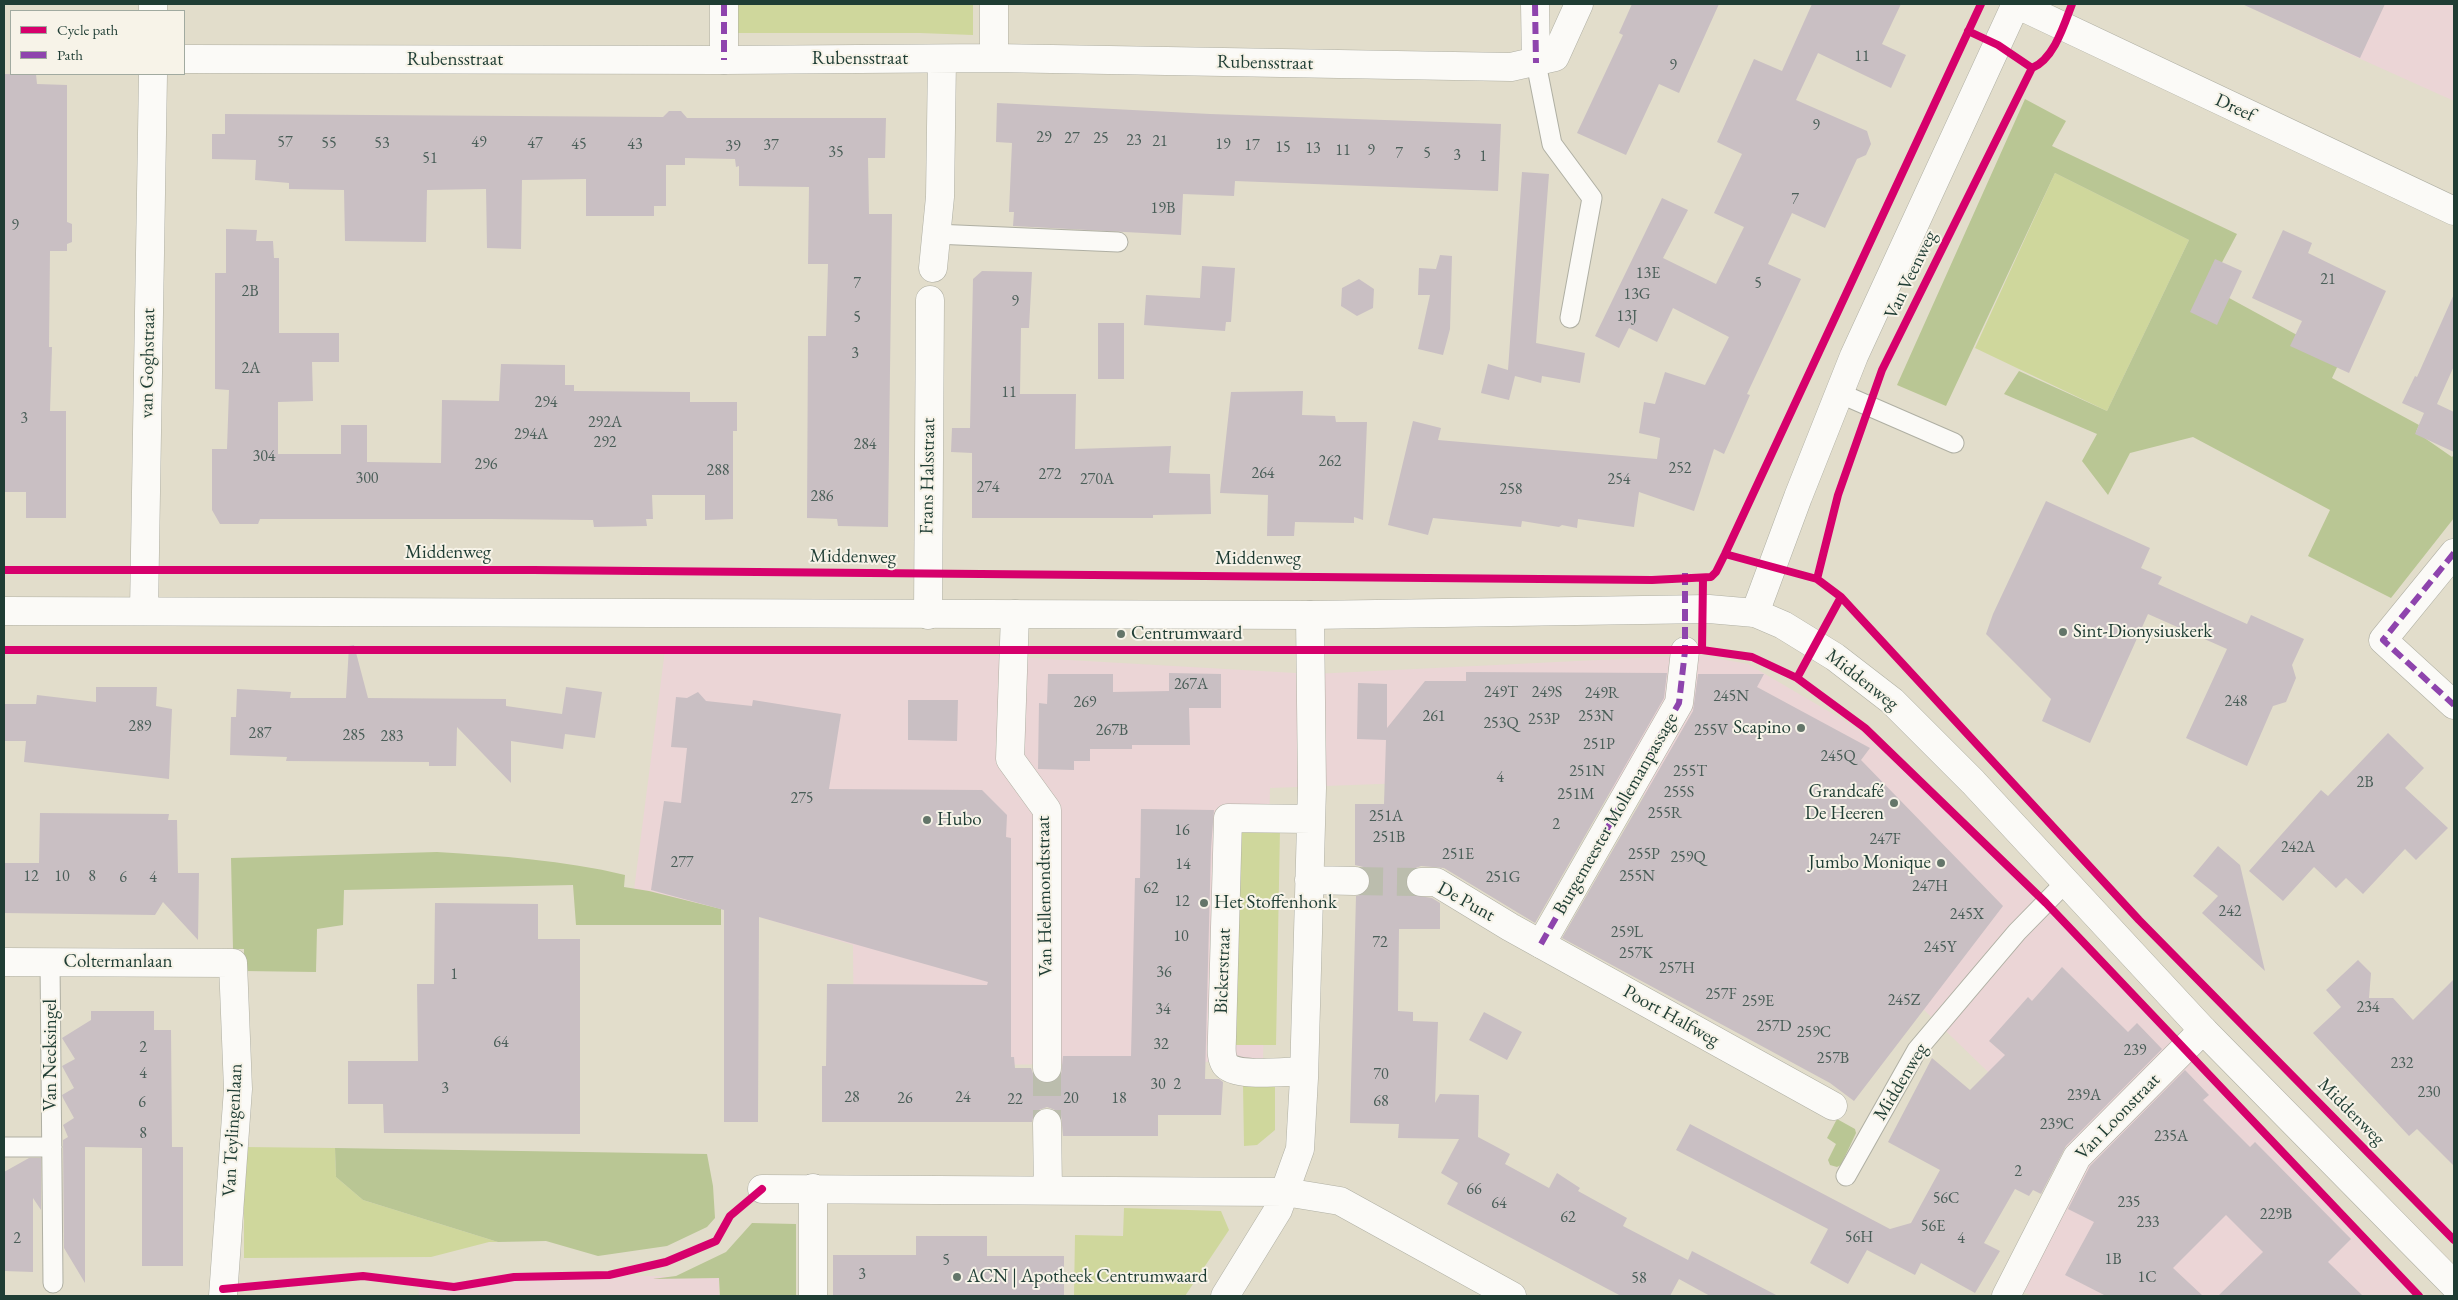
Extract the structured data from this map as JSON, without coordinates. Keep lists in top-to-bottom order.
{
  "streets": {
    "street": [
      "Rubensstraat",
      "Dreef",
      "Van Veenweg",
      "van Goghstraat",
      "Frans Halsstraat",
      "Middenweg",
      "Burgemeester Mollemanpassage",
      "Van Hellemondtstraat",
      "De Punt",
      "Coltermanlaan",
      "Bickerstraat",
      "Poort Halfweg",
      "Van Loonstraat",
      "Van Teylingenlaan"
    ],
    "lane": ["Van Necksingel"]
  },
  "crossings": [
    ["Dreef", "Van Veenweg"],
    ["Van Veenweg", "Middenweg"],
    ["van Goghstraat", "Middenweg"],
    ["Frans Halsstraat", "Middenweg"],
    ["Middenweg", "Van Hellemondtstraat"],
    ["Middenweg", "Van Loonstraat"],
    ["Burgemeester Mollemanpassage", "Poort Halfweg"],
    ["De Punt", "Poort Halfweg"],
    ["Coltermanlaan", "Van Necksingel"],
    ["Coltermanlaan", "Van Teylingenlaan"]
  ],
  "places": [
    "Sint-Dionysiuskerk",
    "Centrumwaard",
    "Scapino",
    "Grandcafé De Heeren",
    "Hubo",
    "Jumbo Monique",
    "Het Stoffenhonk",
    "ACN | Apotheek Centrumwaard"
  ],
  "house_numbers": [
    "11",
    "9",
    "9",
    "29",
    "27",
    "25",
    "23",
    "21",
    "57",
    "49",
    "55",
    "53",
    "47",
    "45",
    "43",
    "19",
    "37",
    "17",
    "39",
    "15",
    "13",
    "11",
    "9",
    "35",
    "7",
    "5",
    "3",
    "1",
    "51",
    "7",
    "19B",
    "9",
    "13E",
    "21",
    "7",
    "5",
    "2B",
    "13G",
    "9",
    "13J",
    "5",
    "3",
    "2A",
    "11",
    "294",
    "3",
    "292A",
    "294A",
    "292",
    "284",
    "304",
    "262",
    "296",
    "252",
    "288",
    "264",
    "272",
    "300",
    "270A",
    "254",
    "274",
    "258",
    "286",
    "267A",
    "249T",
    "249S",
    "249R",
    "245N",
    "248",
    "269",
    "261",
    "253N",
    "253P",
    "253Q",
    "289",
    "267B",
    "255V",
    "287",
    "285",
    "283",
    "251P",
    "245Q",
    "251N",
    "255T",
    "4",
    "2B",
    "255S",
    "251M",
    "275",
    "255R",
    "251A",
    "2",
    "16",
    "251B",
    "247F",
    "242A",
    "251E",
    "255P",
    "259Q",
    "277",
    "14",
    "12",
    "10",
    "8",
    "255N",
    "6",
    "4",
    "251G",
    "247H",
    "62",
    "12",
    "242",
    "245X",
    "259L",
    "10",
    "72",
    "245Y",
    "257K",
    "257H",
    "36",
    "1",
    "257F",
    "245Z",
    "259E",
    "234",
    "34",
    "257D",
    "259C",
    "64",
    "32",
    "2",
    "239",
    "257B",
    "232",
    "4",
    "70",
    "30",
    "2",
    "3",
    "230",
    "239A",
    "28",
    "24",
    "26",
    "20",
    "18",
    "22",
    "68",
    "6",
    "239C",
    "8",
    "235A",
    "2",
    "66",
    "56C",
    "235",
    "64",
    "229B",
    "62",
    "233",
    "56E",
    "56H",
    "2",
    "4",
    "1B",
    "5",
    "3",
    "1C",
    "58"
  ],
  "legend": ["Cycle path", "Path"]
}
